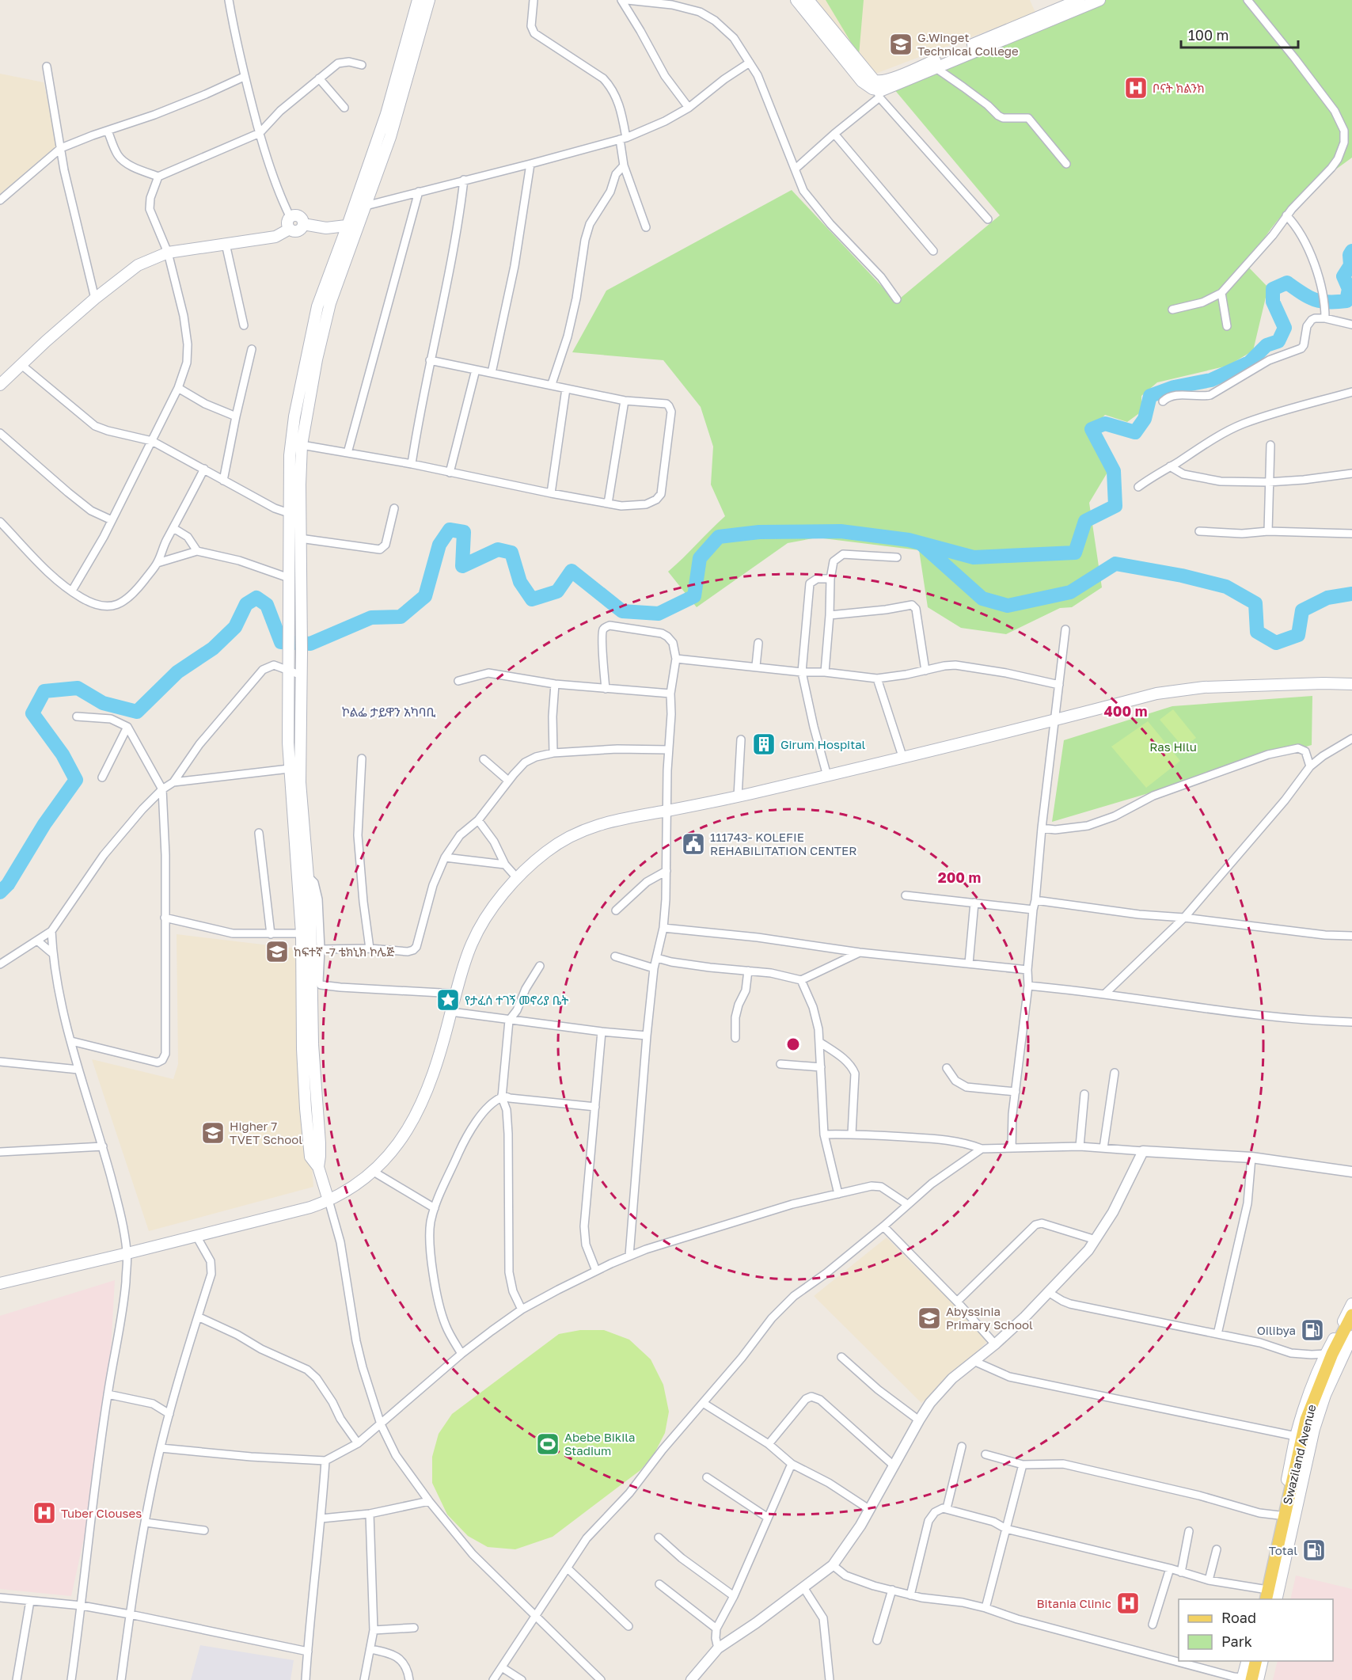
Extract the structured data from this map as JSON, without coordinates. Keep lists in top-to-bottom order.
{
  "streets": {
    "main road": ["Swaziland Avenue"]
  },
  "districts": ["ኮልፌ ታይዋን አካባቢ"],
  "parks": ["Ras Hilu"],
  "places": {
    "school or university": [
      "G.Winget Technical College",
      "ከፍተኛ -7 ቴክኒክ ኮሌጅ",
      "Higher 7 TVET School",
      "Abyssinia Primary School"
    ],
    "hospital": ["ቦናት ክልንክ", "Tuber Clouses", "Bitania Clinic"],
    "building": ["Girum Hospital"],
    "public building": ["111743- KOLEFIE REHABILITATION CENTER"],
    "place": ["የታፈሰ ተገኝ መኖሪያ ቤት"],
    "fuel station": ["Oilibya", "Total"],
    "sports": ["Abebe Bikila Stadium"]
  },
  "legend": ["Road", "Park"],
  "scale_bar": "100 m",
  "rings": ["400 m", "200 m"]
}
